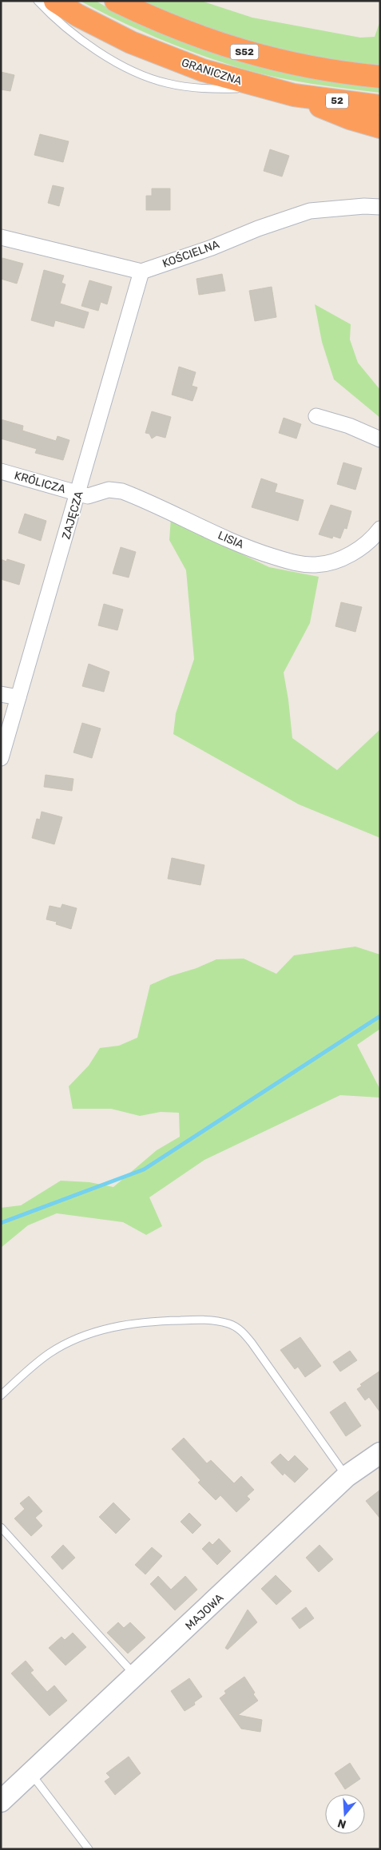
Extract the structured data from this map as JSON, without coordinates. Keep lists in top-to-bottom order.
{
  "streets": {
    "highway": ["S52", "GRANICZNA", "52"],
    "street": [
      "KOŚCIELNA",
      "KRÓLICZA",
      "ZAJĘCZA",
      "LISIA",
      "MAJOWA"
    ]
  },
  "crossings": [
    ["KOŚCIELNA", "ZAJĘCZA"],
    ["KRÓLICZA", "ZAJĘCZA"],
    ["KRÓLICZA", "LISIA"],
    ["ZAJĘCZA", "LISIA"]
  ],
  "north": "bottom"
}
